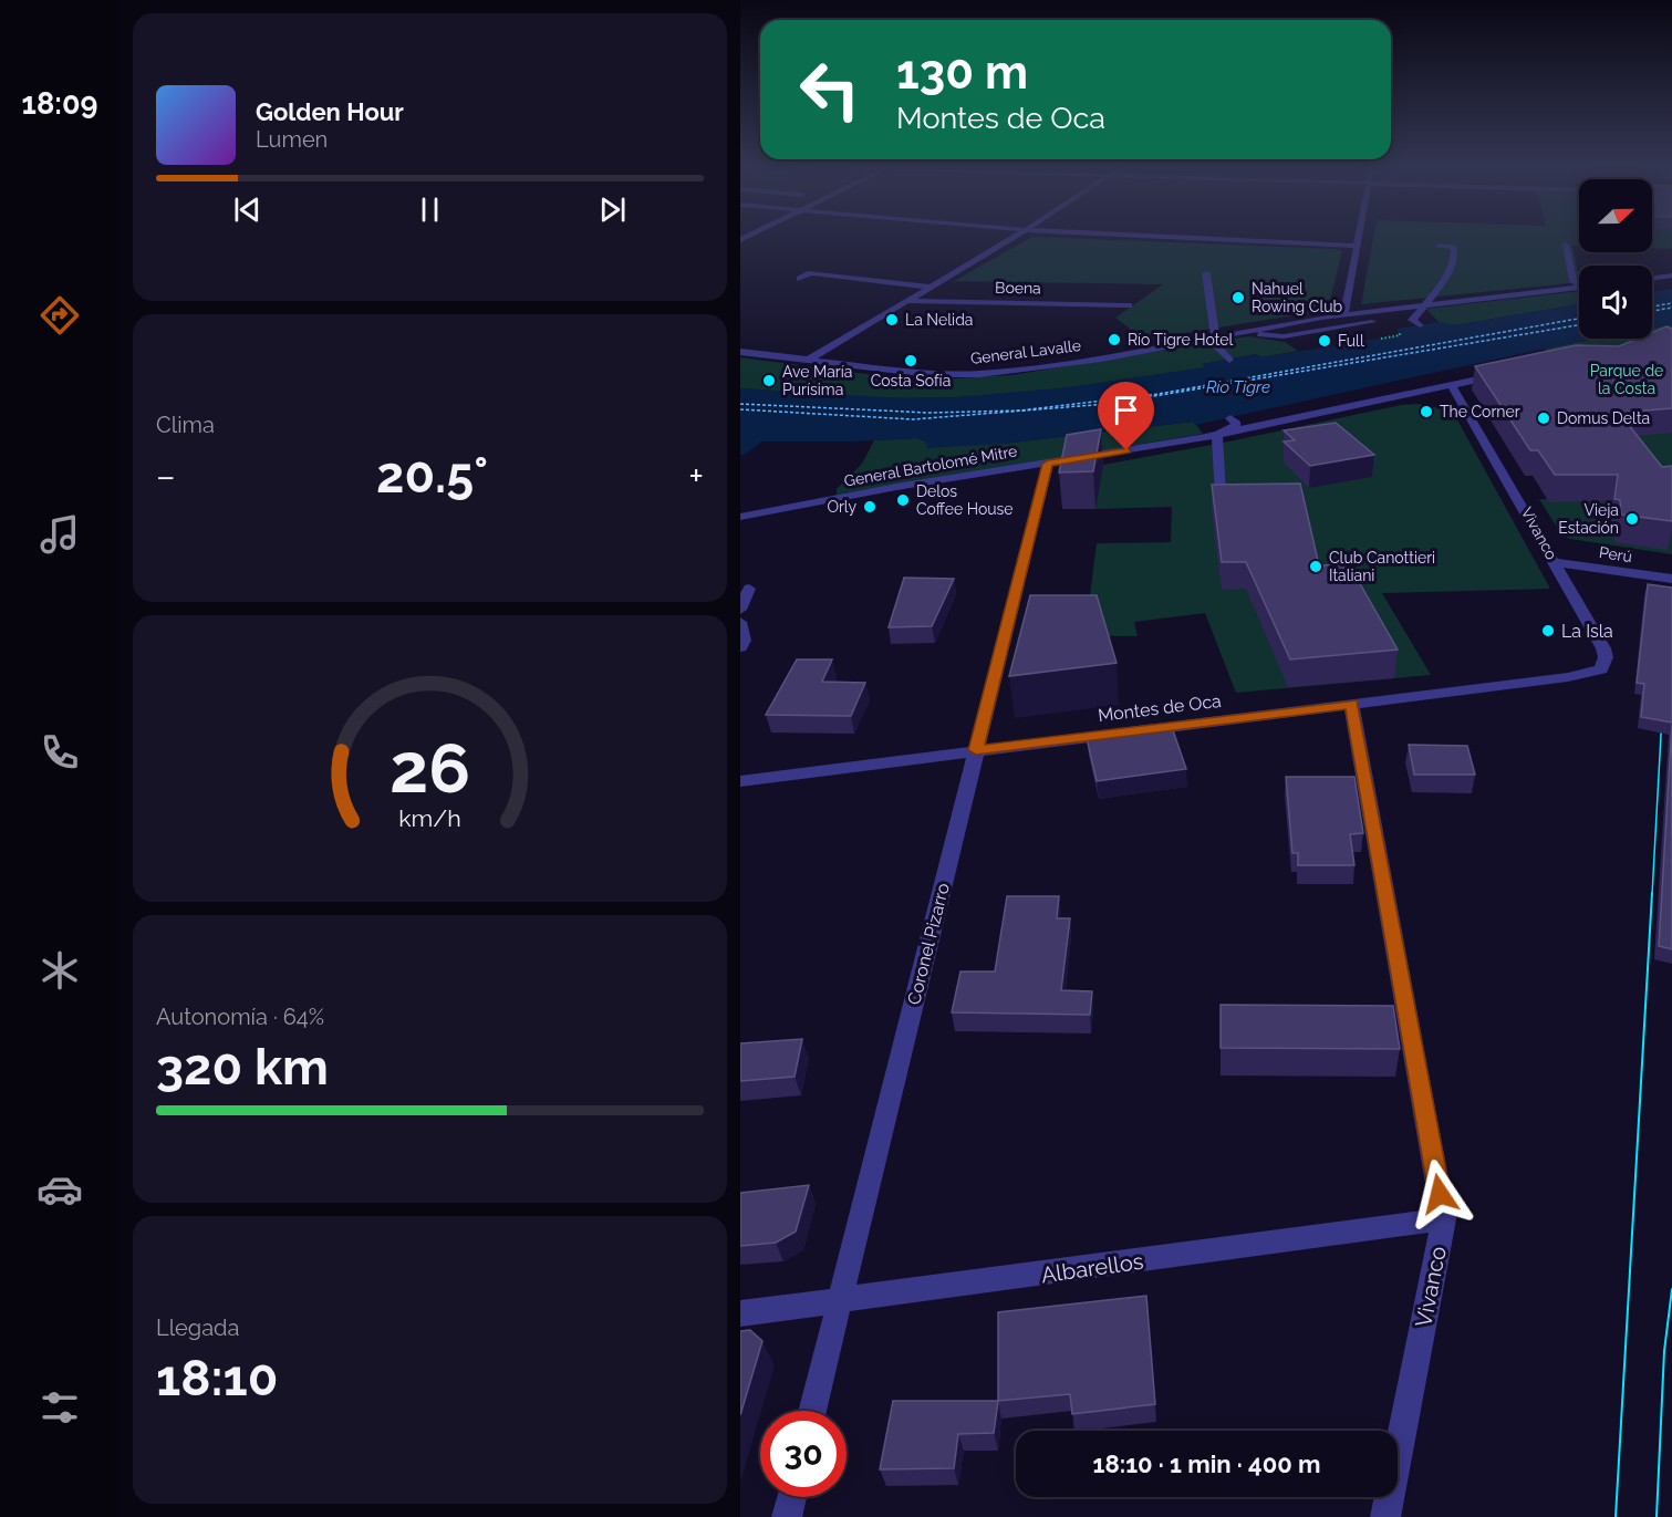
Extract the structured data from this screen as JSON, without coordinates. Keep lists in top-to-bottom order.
{
  "streets": {
    "street": [
      "Boena",
      "General Lavalle",
      "General Bartolomé Mitre",
      "Vivanco",
      "Perú",
      "Montes de Oca",
      "Coronel Pizarro",
      "Albarellos"
    ]
  },
  "crossings": [
    ["General Bartolomé Mitre", "Vivanco"],
    ["General Bartolomé Mitre", "Coronel Pizarro"],
    ["Vivanco", "Perú"],
    ["Vivanco", "Montes de Oca"],
    ["Vivanco", "Albarellos"],
    ["Montes de Oca", "Coronel Pizarro"],
    ["Coronel Pizarro", "Albarellos"]
  ],
  "water": ["Río Tigre"],
  "parks": ["Parque de la Costa"],
  "places": [
    "Nahuel Rowing Club",
    "La Nelida",
    "Río Tigre Hotel",
    "Full",
    "Costa Sofía",
    "Ave María Purísima",
    "The Corner",
    "Domus Delta",
    "Delos Coffee House",
    "Orly",
    "Vieja Estación",
    "Club Canottieri Italiani",
    "La Isla"
  ],
  "north": "right",
  "page": {
    "tabs": "18:09",
    "turn": ["130 m", "Montes de Oca"],
    "song": ["Golden Hour", "Lumen"],
    "tile": [
      "Clima",
      ["Autonomía · 64%", "320 km"],
      ["Llegada", "18:10"]
    ],
    "heat": ["−", "20.5°", "+"],
    "limit": "30",
    "trip": "18:10 · 1 min · 400 m",
    "gauge": ["26", "km/h"]
  }
}
